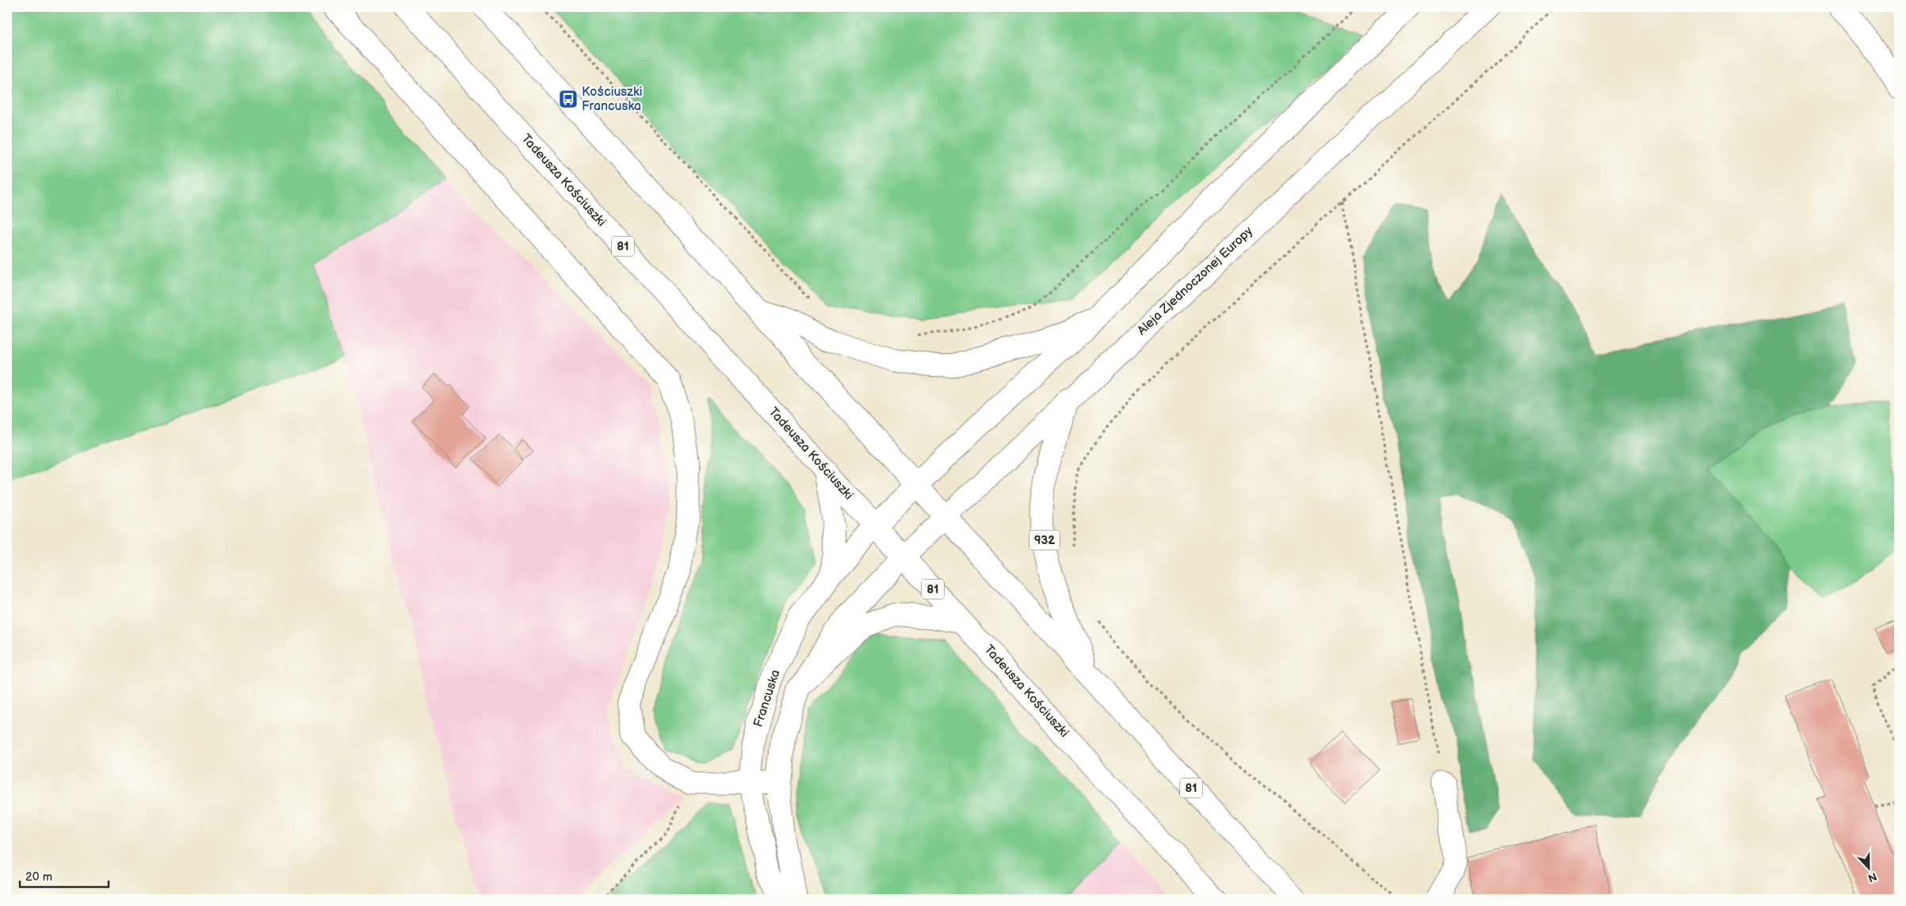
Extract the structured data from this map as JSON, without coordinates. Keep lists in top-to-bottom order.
{
  "streets": {
    "main road": [
      "Tadeusza Kościuszki",
      "81",
      "Aleja Zjednoczonej Europy",
      "932",
      "Francuska"
    ]
  },
  "crossings": [
    ["Tadeusza Kościuszki", "Aleja Zjednoczonej Europy"],
    ["Tadeusza Kościuszki", "Francuska"],
    ["81", "Aleja Zjednoczonej Europy"],
    ["81", "932"],
    ["Aleja Zjednoczonej Europy", "932"]
  ],
  "places": {
    "bus stop": ["Kościuszki Francuska"]
  },
  "scale_bar": "20 m",
  "north": "bottom"
}
